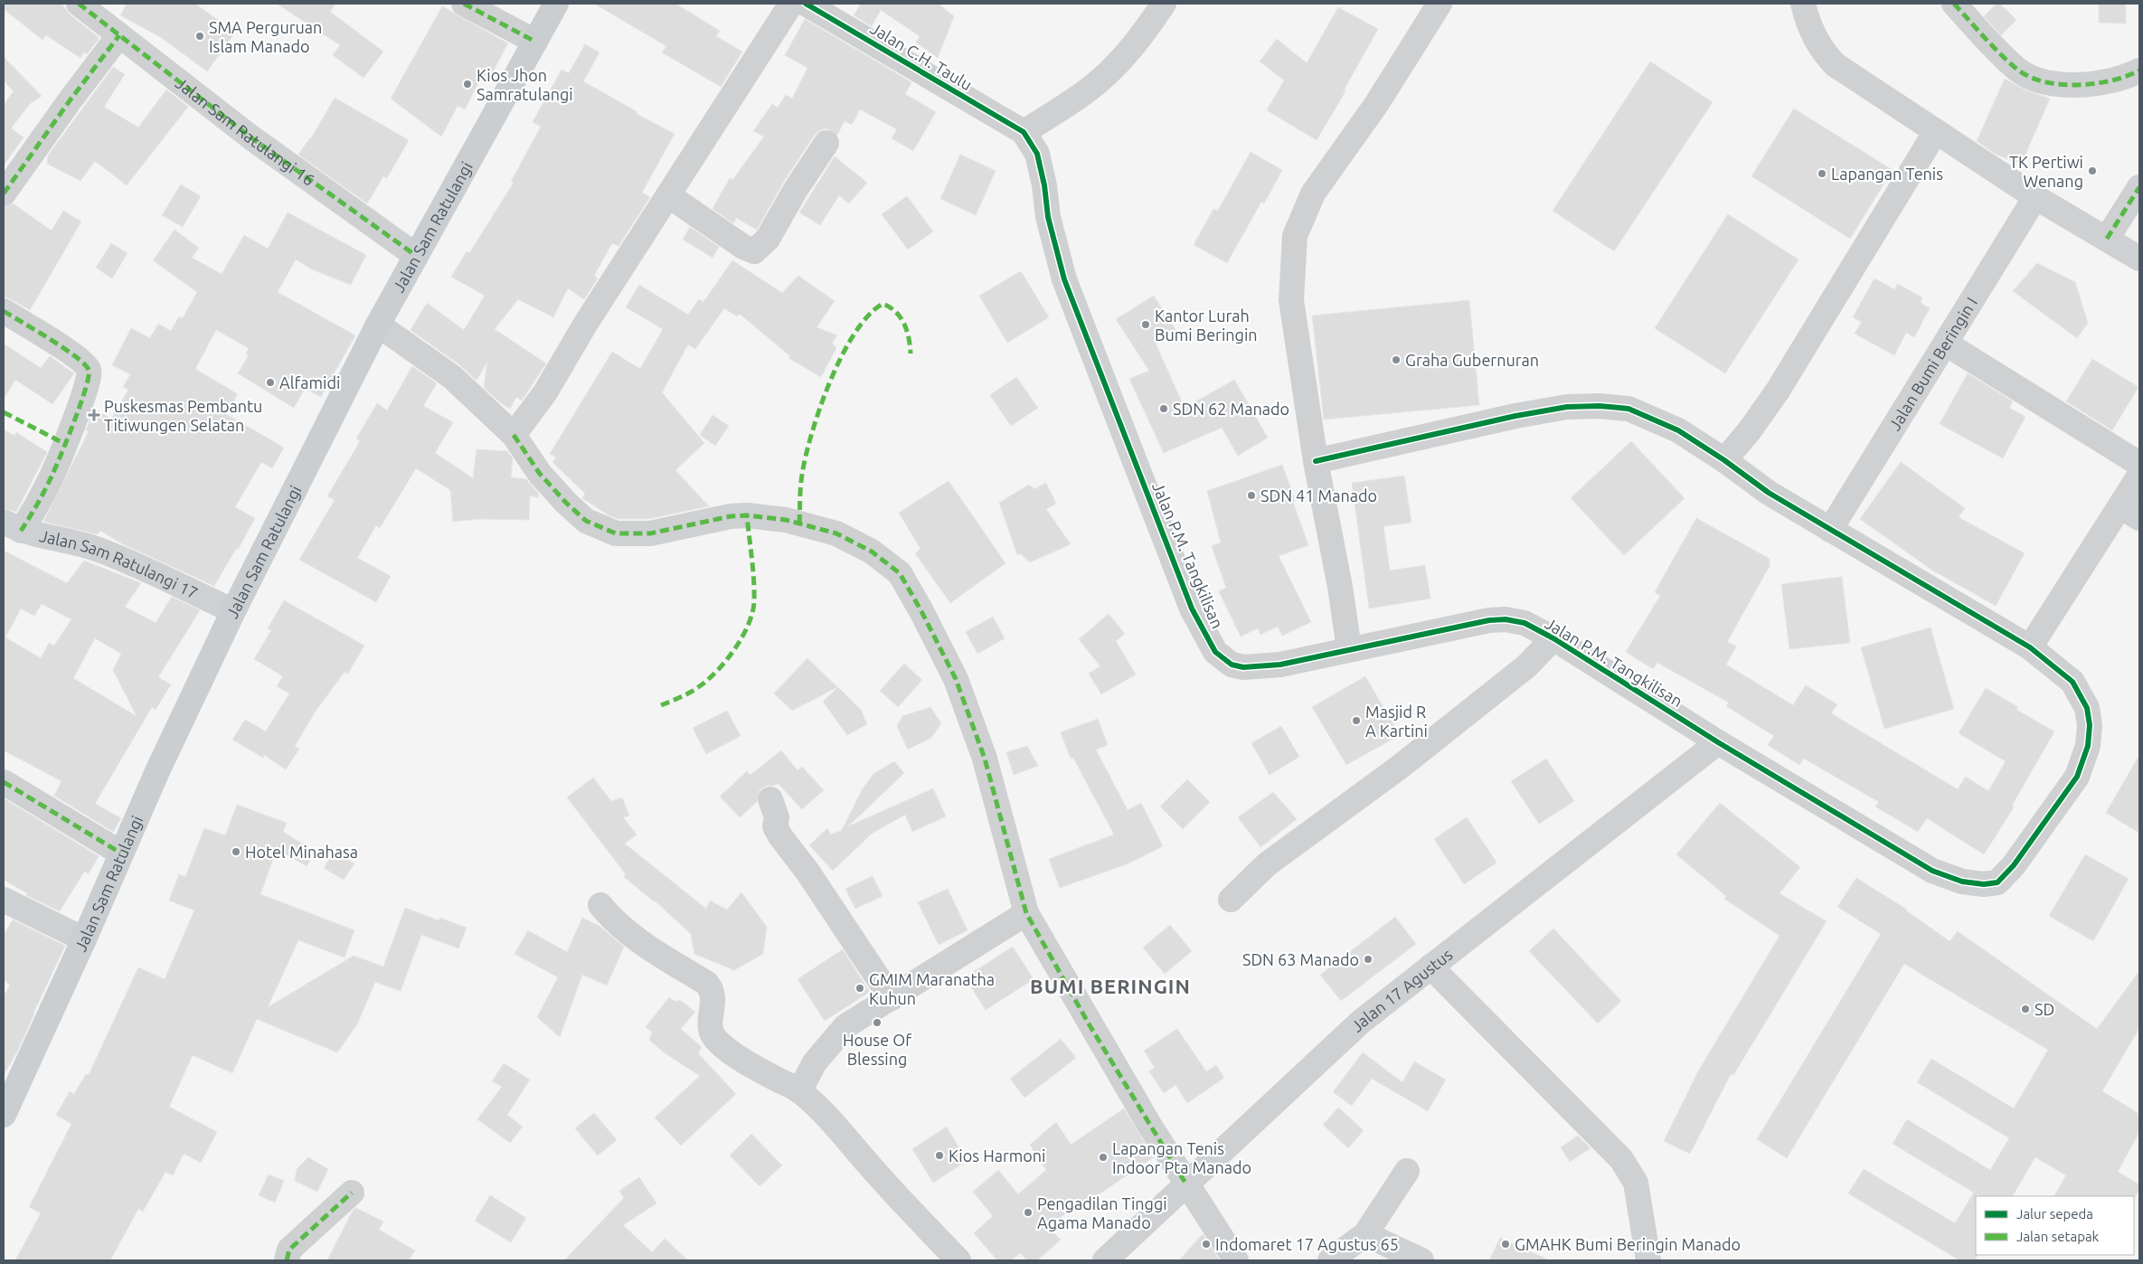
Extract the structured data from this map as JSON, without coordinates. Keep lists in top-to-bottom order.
{
  "streets": {
    "main road": ["Jalan Sam Ratulangi"],
    "street": [
      "Jalan C.H. Taulu",
      "Jalan Sam Ratulangi 16",
      "Jalan Bumi Beringin I",
      "Jalan P.M. Tangkilisan",
      "Jalan Sam Ratulangi 17",
      "Jalan 17 Agustus"
    ]
  },
  "crossings": [
    ["Jalan C.H. Taulu", "Jalan P.M. Tangkilisan"],
    ["Jalan Sam Ratulangi 16", "Jalan Sam Ratulangi"],
    ["Jalan Sam Ratulangi", "Jalan Sam Ratulangi 17"],
    ["Jalan P.M. Tangkilisan", "Jalan 17 Agustus"]
  ],
  "districts": ["BUMI BERINGIN"],
  "places": {
    "other": [
      "SMA Perguruan Islam Manado",
      "Kios Jhon Samratulangi",
      "TK Pertiwi Wenang",
      "Lapangan Tenis",
      "Kantor Lurah Bumi Beringin",
      "Graha Gubernuran",
      "Alfamidi",
      "SDN 62 Manado",
      "SDN 41 Manado",
      "Masjid R A Kartini",
      "Hotel Minahasa",
      "SDN 63 Manado",
      "GMIM Maranatha Kuhun",
      "SD",
      "House Of Blessing",
      "Kios Harmoni",
      "Lapangan Tenis Indoor Pta Manado",
      "Pengadilan Tinggi Agama Manado",
      "Indomaret 17 Agustus 65",
      "GMAHK Bumi Beringin Manado"
    ],
    "health": ["Puskesmas Pembantu Titiwungen Selatan"]
  },
  "legend": ["Jalur sepeda", "Jalan setapak"]
}
